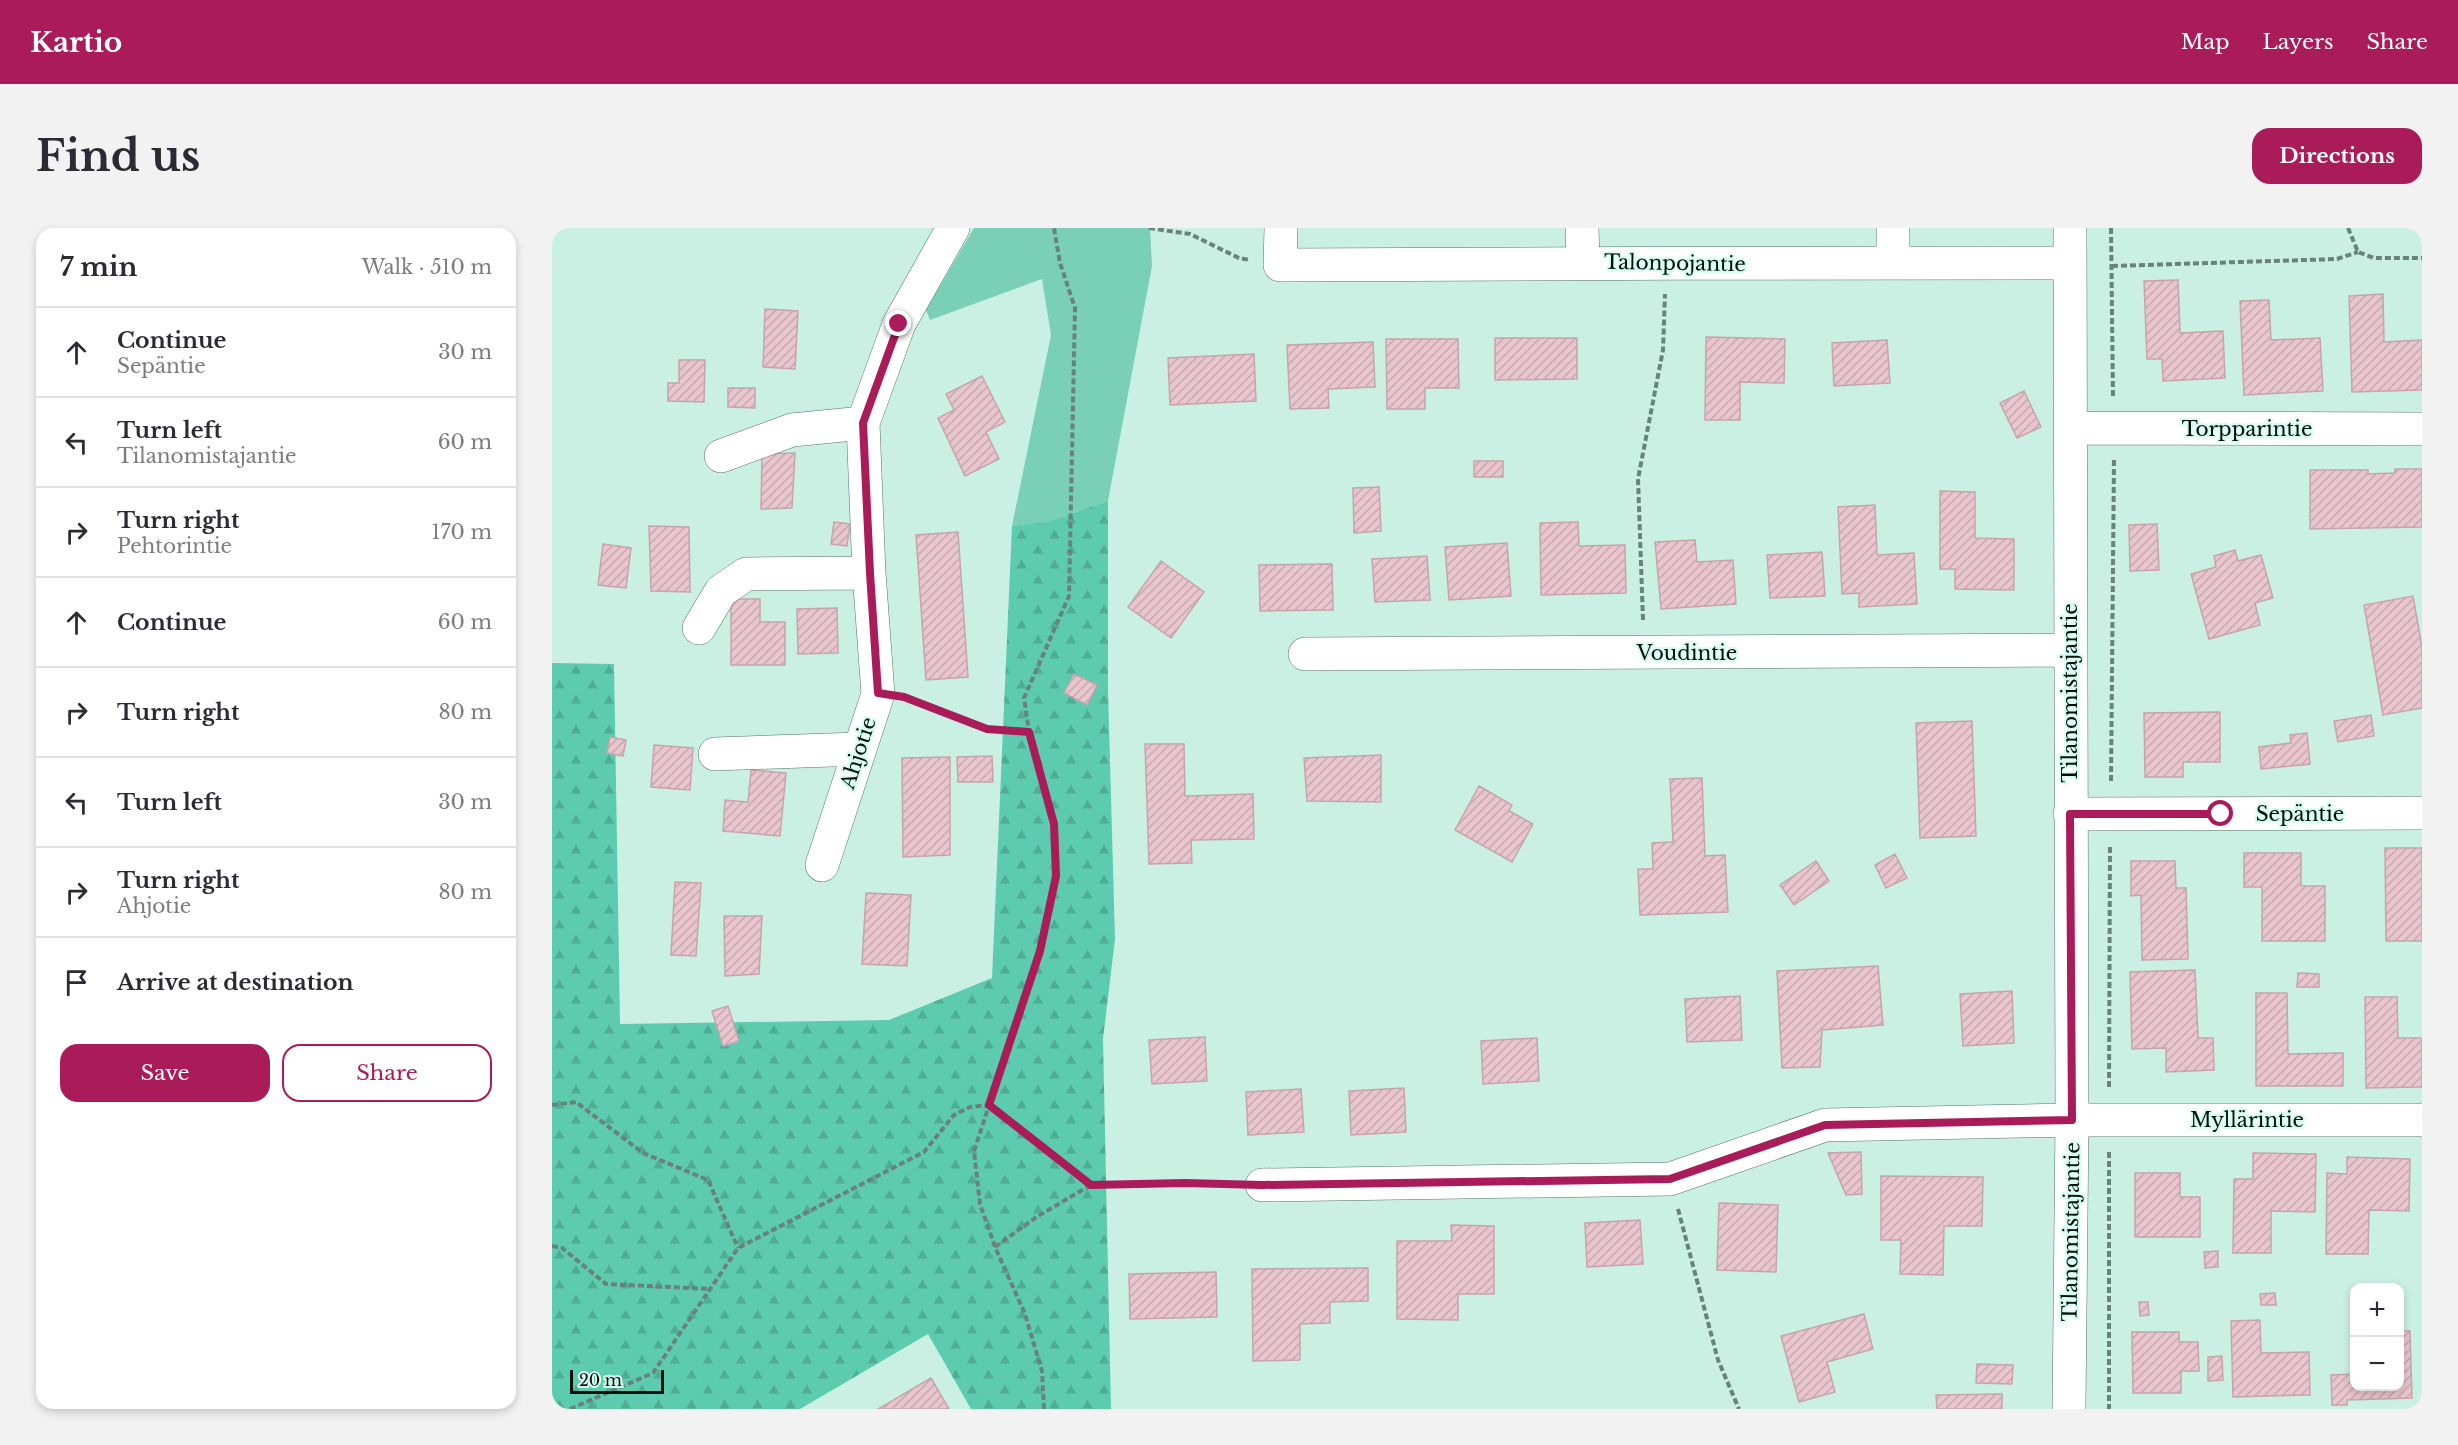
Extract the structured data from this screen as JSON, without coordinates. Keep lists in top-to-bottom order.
{
  "streets": {
    "street": [
      "Talonpojantie",
      "Torpparintie",
      "Voudintie",
      "Tilanomistajantie",
      "Ahjotie",
      "Sepäntie",
      "Myllärintie"
    ]
  },
  "crossings": [
    ["Talonpojantie", "Tilanomistajantie"],
    ["Torpparintie", "Tilanomistajantie"],
    ["Voudintie", "Tilanomistajantie"],
    ["Tilanomistajantie", "Sepäntie"],
    ["Tilanomistajantie", "Myllärintie"]
  ],
  "scale_bar": "20 m",
  "page": {
    "header": "Kartio",
    "nav": ["Map", "Layers", "Share"],
    "buttons": [
      "Directions",
      ["Save", "Share"]
    ],
    "title": "Find us",
    "heading": ["7 min", "Walk · 510 m"],
    "list": [
      ["Continue", "Sepäntie", "30 m"],
      ["Turn left", "Tilanomistajantie", "60 m"],
      ["Turn right", "Pehtorintie", "170 m"],
      ["Continue", "60 m"],
      ["Turn right", "80 m"],
      ["Turn left", "30 m"],
      ["Turn right", "Ahjotie", "80 m"],
      "Arrive at destination"
    ],
    "map_buttons": ["+", "−"],
    "scale": "20 m"
  }
}
